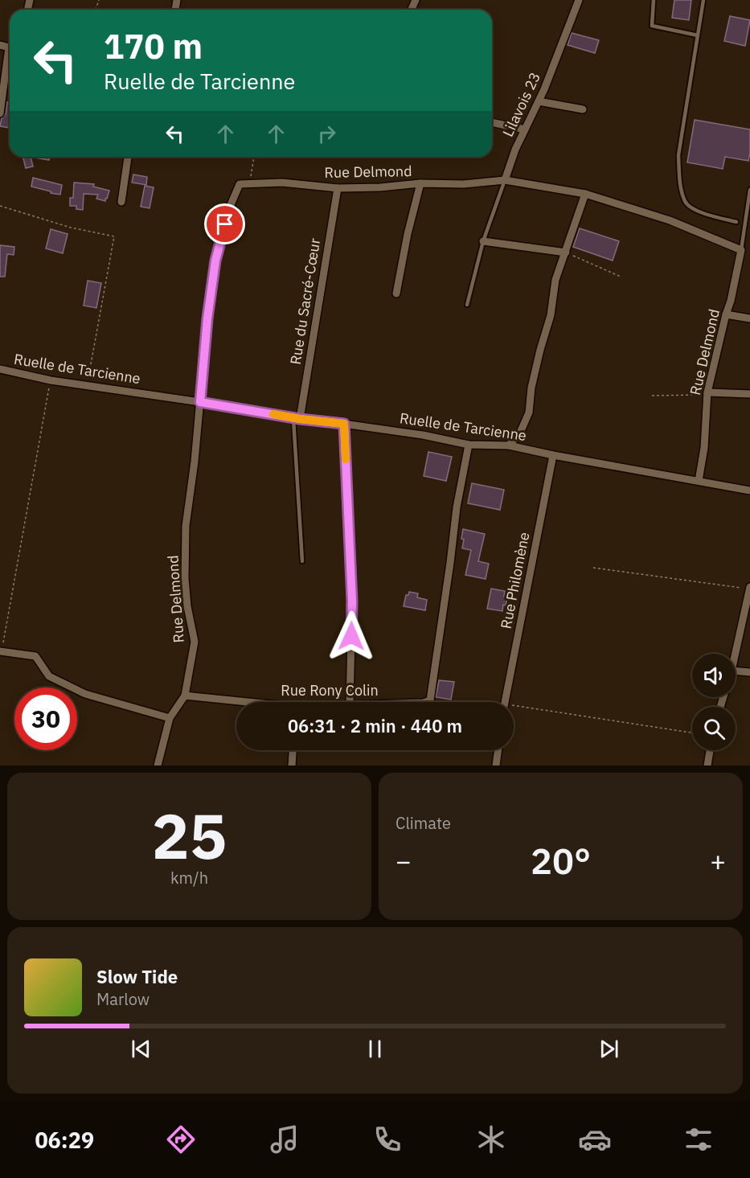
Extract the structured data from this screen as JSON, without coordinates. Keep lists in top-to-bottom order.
{
  "streets": {
    "street": [
      "Lilavois 23",
      "Rue Delmond",
      "Rue du Sacré-Cœur",
      "Ruelle de Tarcienne",
      "Rue Philomène",
      "Rue Rony Colin"
    ]
  },
  "crossings": [
    ["Lilavois 23", "Rue Delmond"],
    ["Rue Delmond", "Rue du Sacré-Cœur"],
    ["Rue Delmond", "Ruelle de Tarcienne"],
    ["Rue Delmond", "Rue Rony Colin"],
    ["Rue du Sacré-Cœur", "Ruelle de Tarcienne"],
    ["Ruelle de Tarcienne", "Rue Philomène"],
    ["Ruelle de Tarcienne", "Rue Rony Colin"]
  ],
  "page": {
    "turn": ["170 m", "Ruelle de Tarcienne"],
    "limit": "30",
    "trip": "06:31 · 2 min · 440 m",
    "tile": [
      ["25", "km/h"],
      "Climate"
    ],
    "heat": ["−", "20°", "+"],
    "song": ["Slow Tide", "Marlow"],
    "tabs": "06:29"
  }
}
